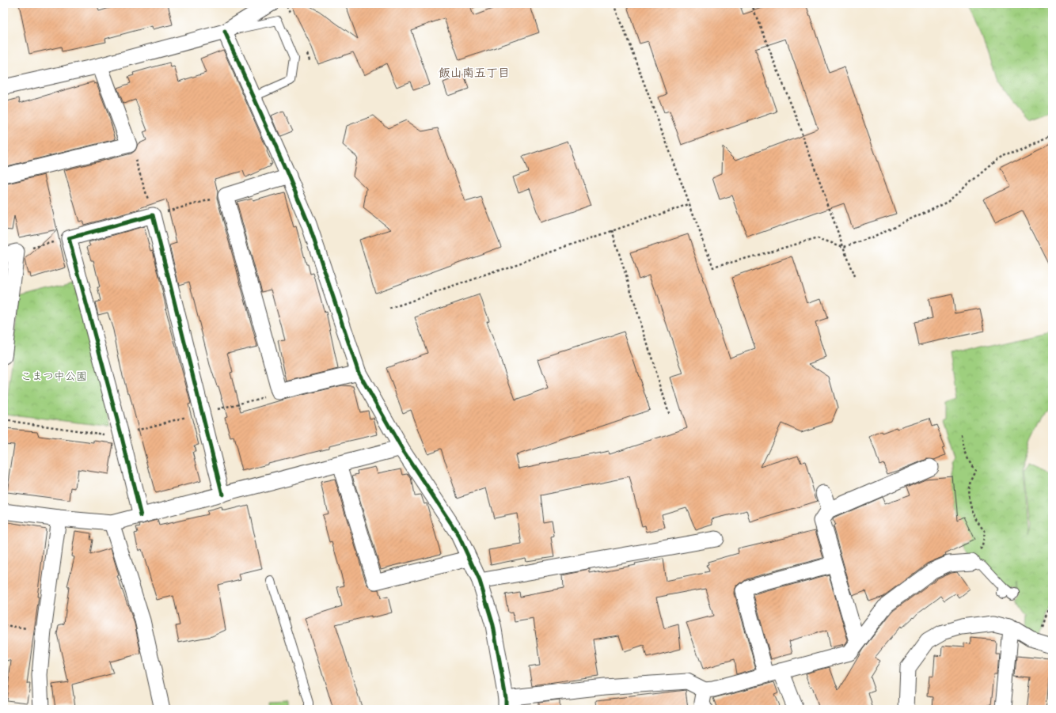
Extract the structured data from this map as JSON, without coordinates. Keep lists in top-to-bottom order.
{
  "districts": ["飯山南五丁目"],
  "parks": ["こまつ中公園"]
}
